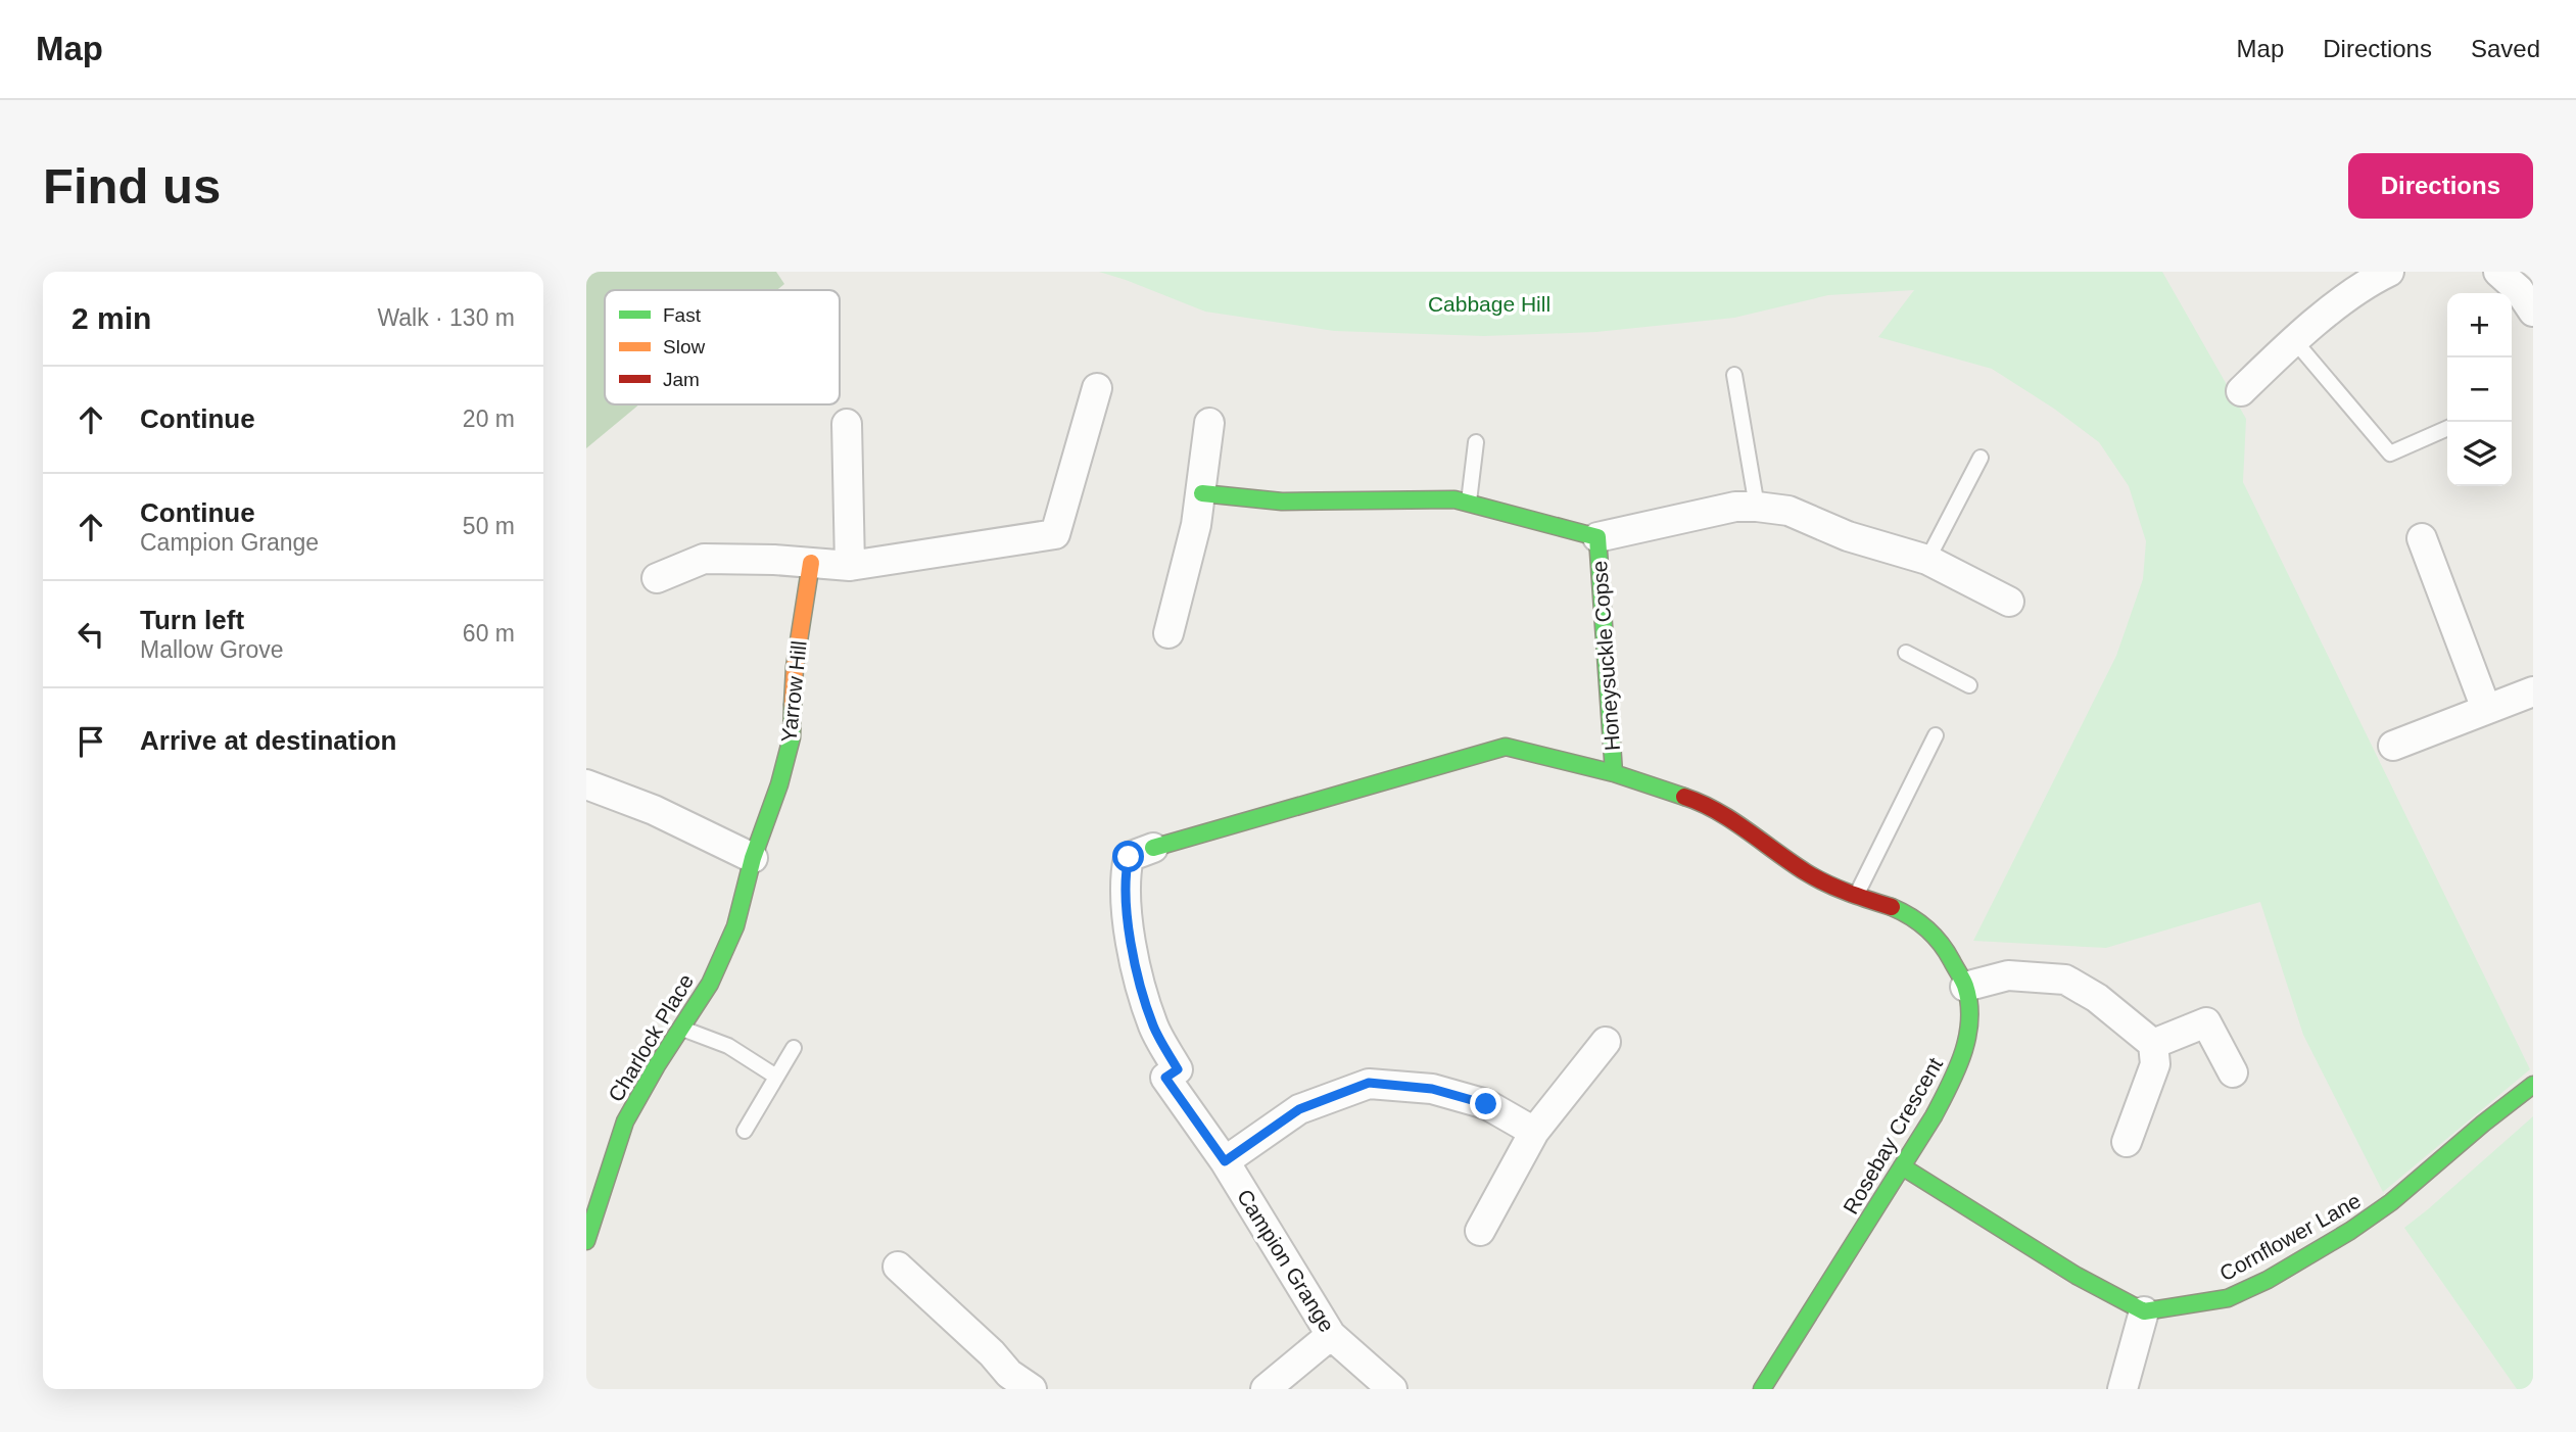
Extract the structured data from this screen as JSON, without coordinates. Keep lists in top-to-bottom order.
{
  "streets": {
    "street": [
      "Honeysuckle Copse",
      "Yarrow Hill",
      "Charlock Place",
      "Rosebay Crescent",
      "Cornflower Lane",
      "Campion Grange"
    ]
  },
  "crossings": [
    ["Honeysuckle Copse", "Rosebay Crescent"],
    ["Yarrow Hill", "Charlock Place"],
    ["Rosebay Crescent", "Campion Grange"]
  ],
  "parks": ["Cabbage Hill"],
  "legend": ["Fast", "Slow", "Jam"],
  "page": {
    "header": "Map",
    "nav": ["Map", "Directions", "Saved"],
    "buttons": "Directions",
    "title": "Find us",
    "heading": ["2 min", "Walk · 130 m"],
    "map_buttons": ["+", "−"],
    "list": [
      ["Continue", "20 m"],
      ["Continue", "Campion Grange", "50 m"],
      ["Turn left", "Mallow Grove", "60 m"],
      "Arrive at destination"
    ]
  }
}
